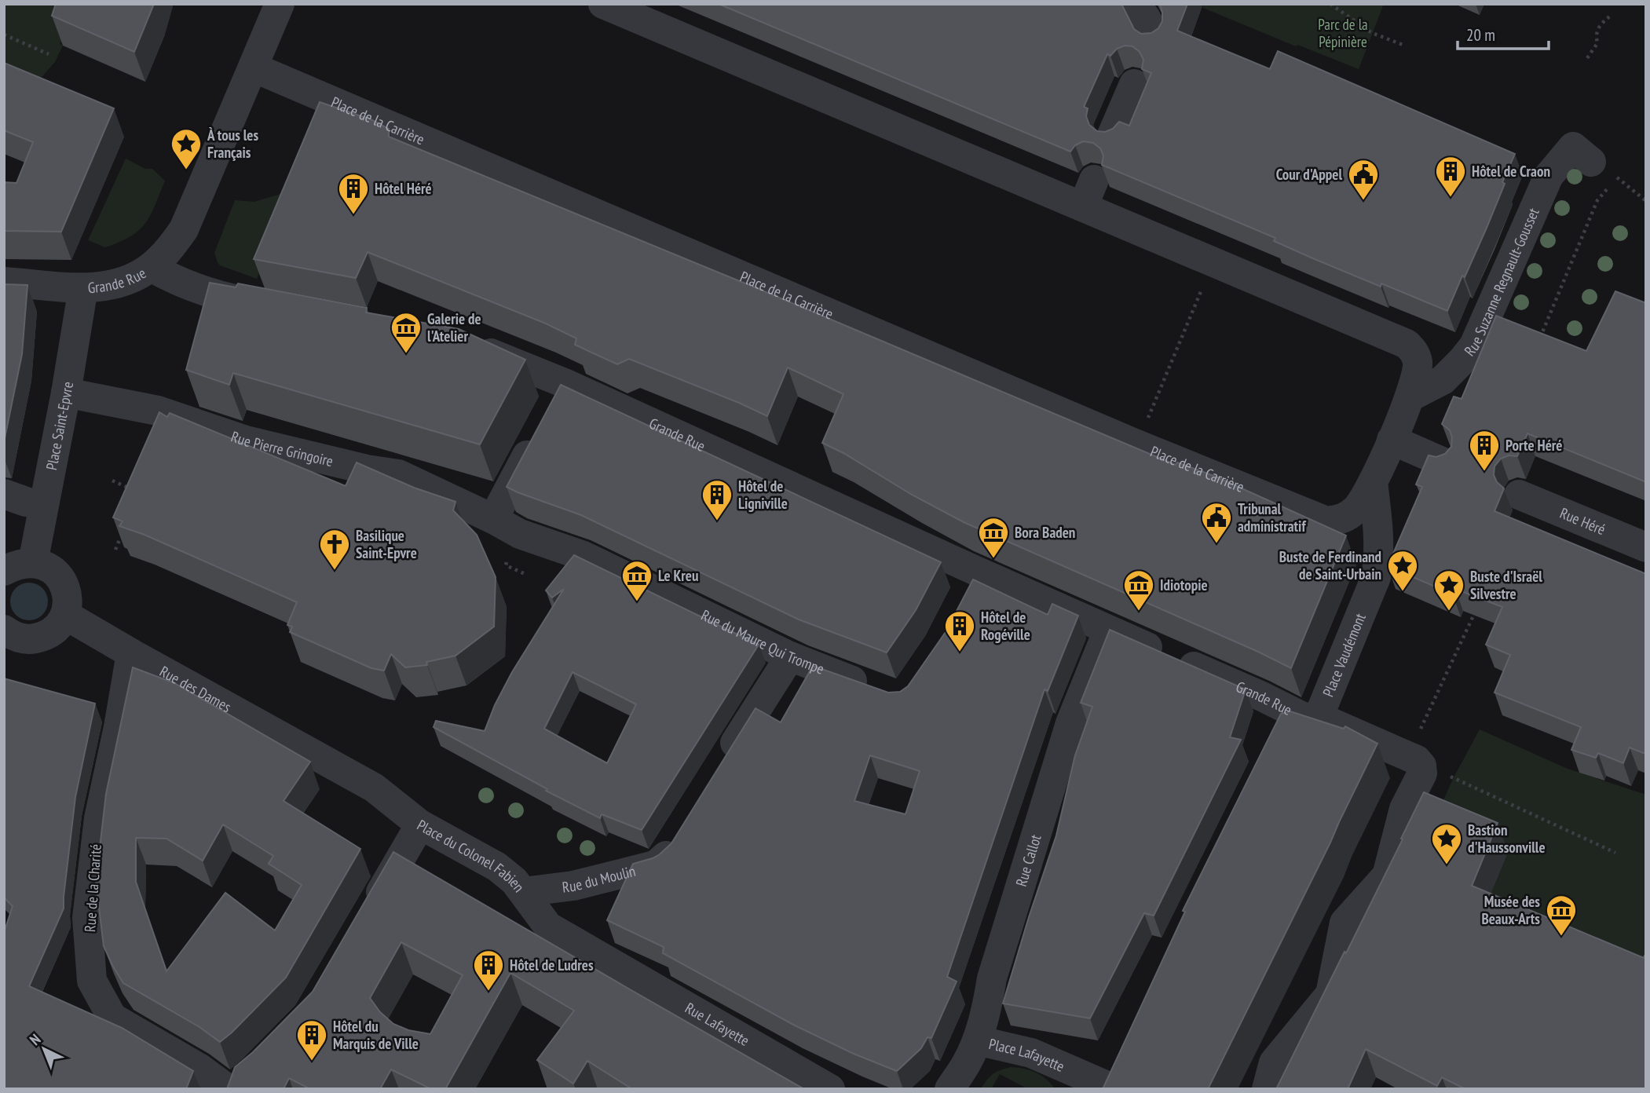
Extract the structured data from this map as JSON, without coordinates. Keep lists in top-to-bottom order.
{
  "streets": {
    "street": [
      "Place de la Carrière",
      "Grande Rue",
      "Rue Suzanne Regnault-Gousset",
      "Place Saint-Epvre",
      "Rue Pierre Gringoire",
      "Rue Héré",
      "Rue du Maure Qui Trompe",
      "Place Vaudémont",
      "Rue des Dames",
      "Place du Colonel Fabien",
      "Rue Callot",
      "Rue du Moulin",
      "Rue de la Charité",
      "Rue Lafayette",
      "Place Lafayette"
    ]
  },
  "crossings": [
    ["Place de la Carrière", "Rue Suzanne Regnault-Gousset"],
    ["Place de la Carrière", "Place Vaudémont"],
    ["Grande Rue", "Place Saint-Epvre"],
    ["Grande Rue", "Place Vaudémont"],
    ["Grande Rue", "Rue Callot"],
    ["Place Saint-Epvre", "Rue Pierre Gringoire"],
    ["Rue Pierre Gringoire", "Rue du Maure Qui Trompe"],
    ["Rue des Dames", "Place du Colonel Fabien"],
    ["Rue des Dames", "Rue de la Charité"],
    ["Place du Colonel Fabien", "Rue du Moulin"],
    ["Place du Colonel Fabien", "Rue Lafayette"],
    ["Rue Callot", "Place Lafayette"]
  ],
  "parks": ["Parc de la Pépinière"],
  "places": {
    "place": [
      "À tous les Français",
      "Buste de Ferdinand de Saint-Urbain",
      "Buste d'Israël Silvestre",
      "Bastion d'Haussonville"
    ],
    "building": [
      "Hôtel de Craon",
      "Hôtel Héré",
      "Porte Héré",
      "Hôtel de Ligniville",
      "Hôtel de Rogéville",
      "Hôtel de Ludres",
      "Hôtel du Marquis de Ville"
    ],
    "public building": ["Cour d'Appel", "Tribunal administratif"],
    "museum": [
      "Galerie de l'Atelier",
      "Bora Baden",
      "Le Kreu",
      "Idiotopie",
      "Musée des Beaux-Arts"
    ],
    "church": ["Basilique Saint-Epvre"]
  },
  "scale_bar": "20 m",
  "north": "top left"
}
